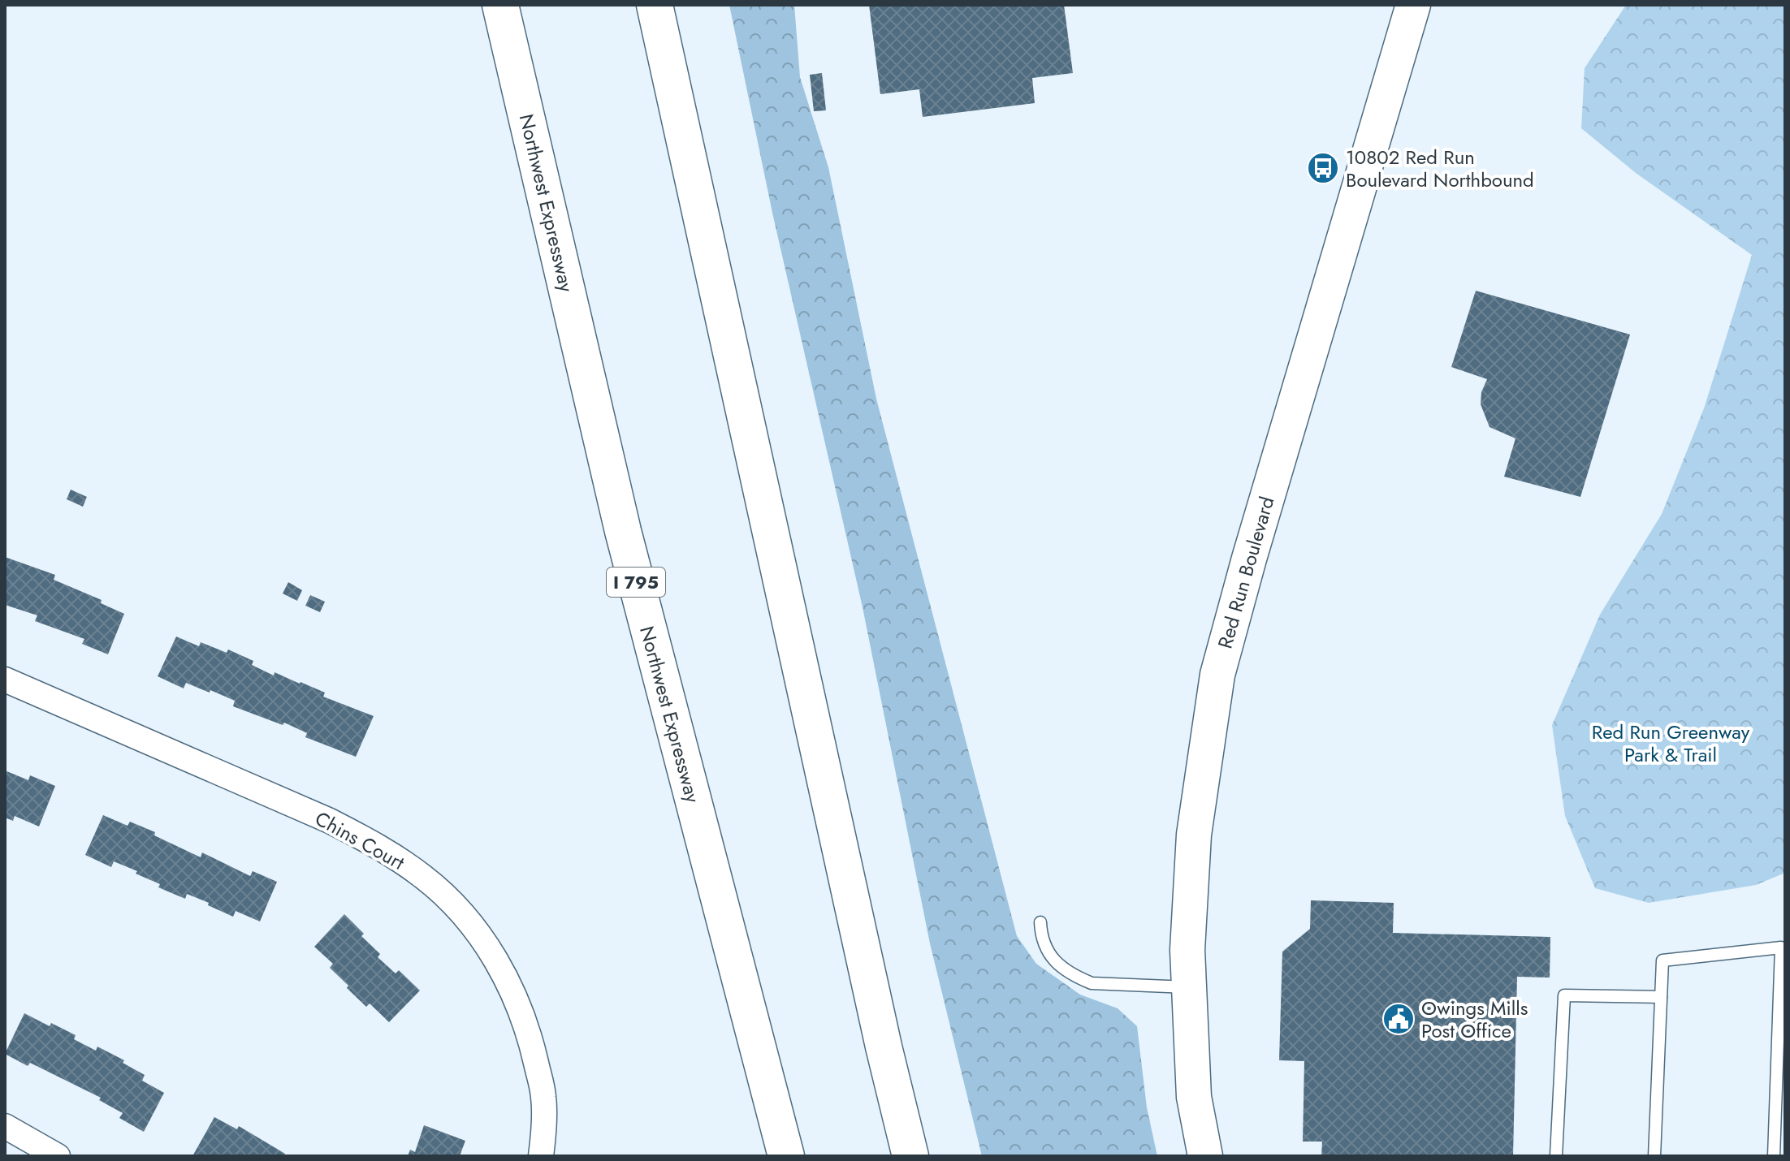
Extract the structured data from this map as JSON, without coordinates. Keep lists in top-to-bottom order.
{
  "streets": {
    "highway": ["Northwest Expressway", "I 795"],
    "main road": ["Red Run Boulevard"],
    "street": ["Chins Court"]
  },
  "parks": ["Red Run Greenway Park & Trail"],
  "places": {
    "bus stop": ["10802 Red Run Boulevard Northbound"],
    "public building": ["Owings Mills Post Office"]
  }
}
